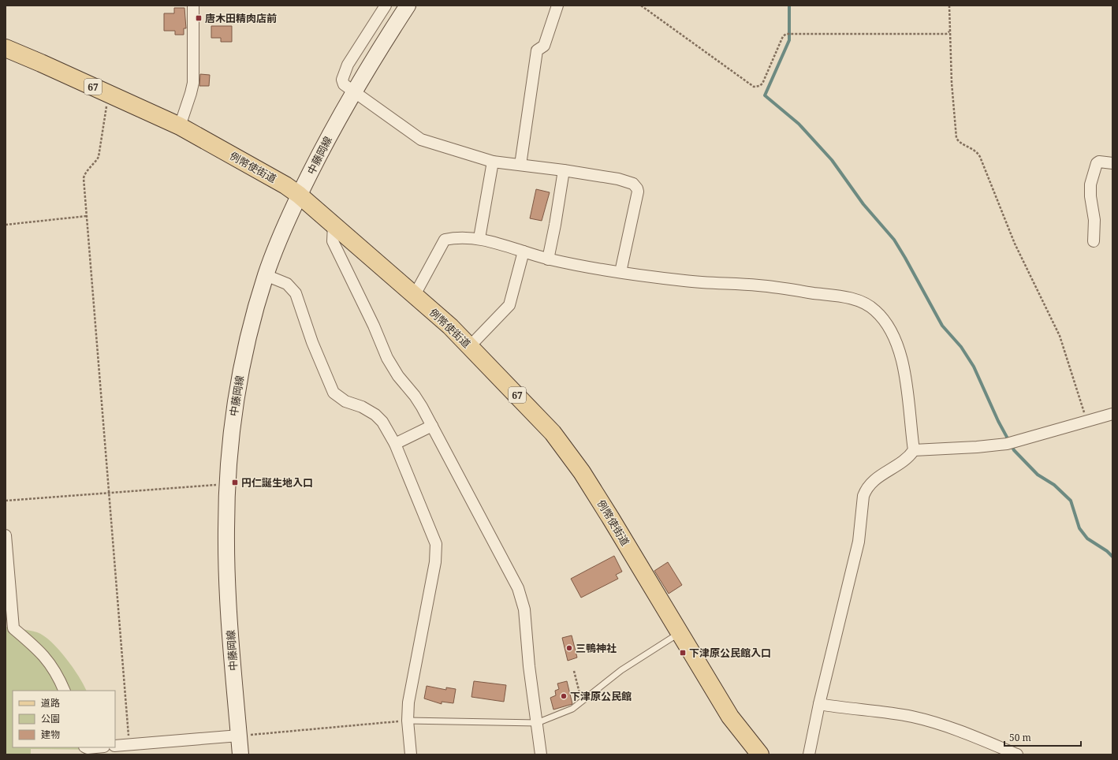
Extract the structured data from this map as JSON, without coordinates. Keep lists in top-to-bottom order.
{
  "streets": {
    "main road": ["67", "中藤岡線", "例幣使街道"]
  },
  "crossings": [
    ["中藤岡線", "例幣使街道"]
  ],
  "places": {
    "transit": ["唐木田精肉店前", "円仁誕生地入口", "下津原公民館入口"],
    "other": ["三鴨神社", "下津原公民館"]
  },
  "legend": ["道路", "公園", "建物"],
  "scale_bar": "50 m"
}
